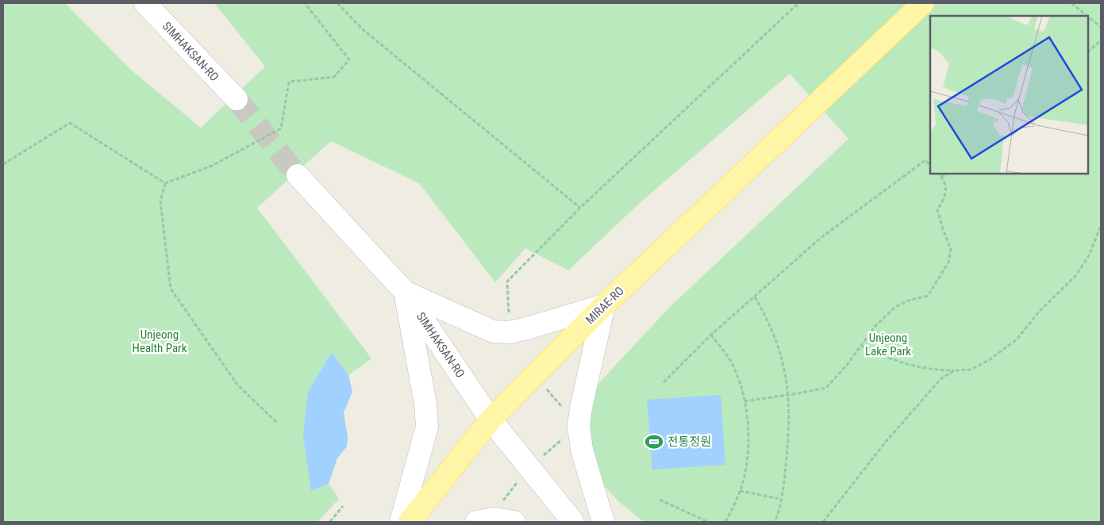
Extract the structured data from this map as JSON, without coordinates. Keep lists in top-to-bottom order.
{
  "streets": {
    "main road": ["MIRAE-RO"],
    "street": ["SIMHAKSAN-RO"]
  },
  "crossings": [
    ["SIMHAKSAN-RO", "MIRAE-RO"]
  ],
  "parks": ["Unjeong Health Park", "Unjeong Lake Park"],
  "places": {
    "sports": ["전통정원"]
  }
}
